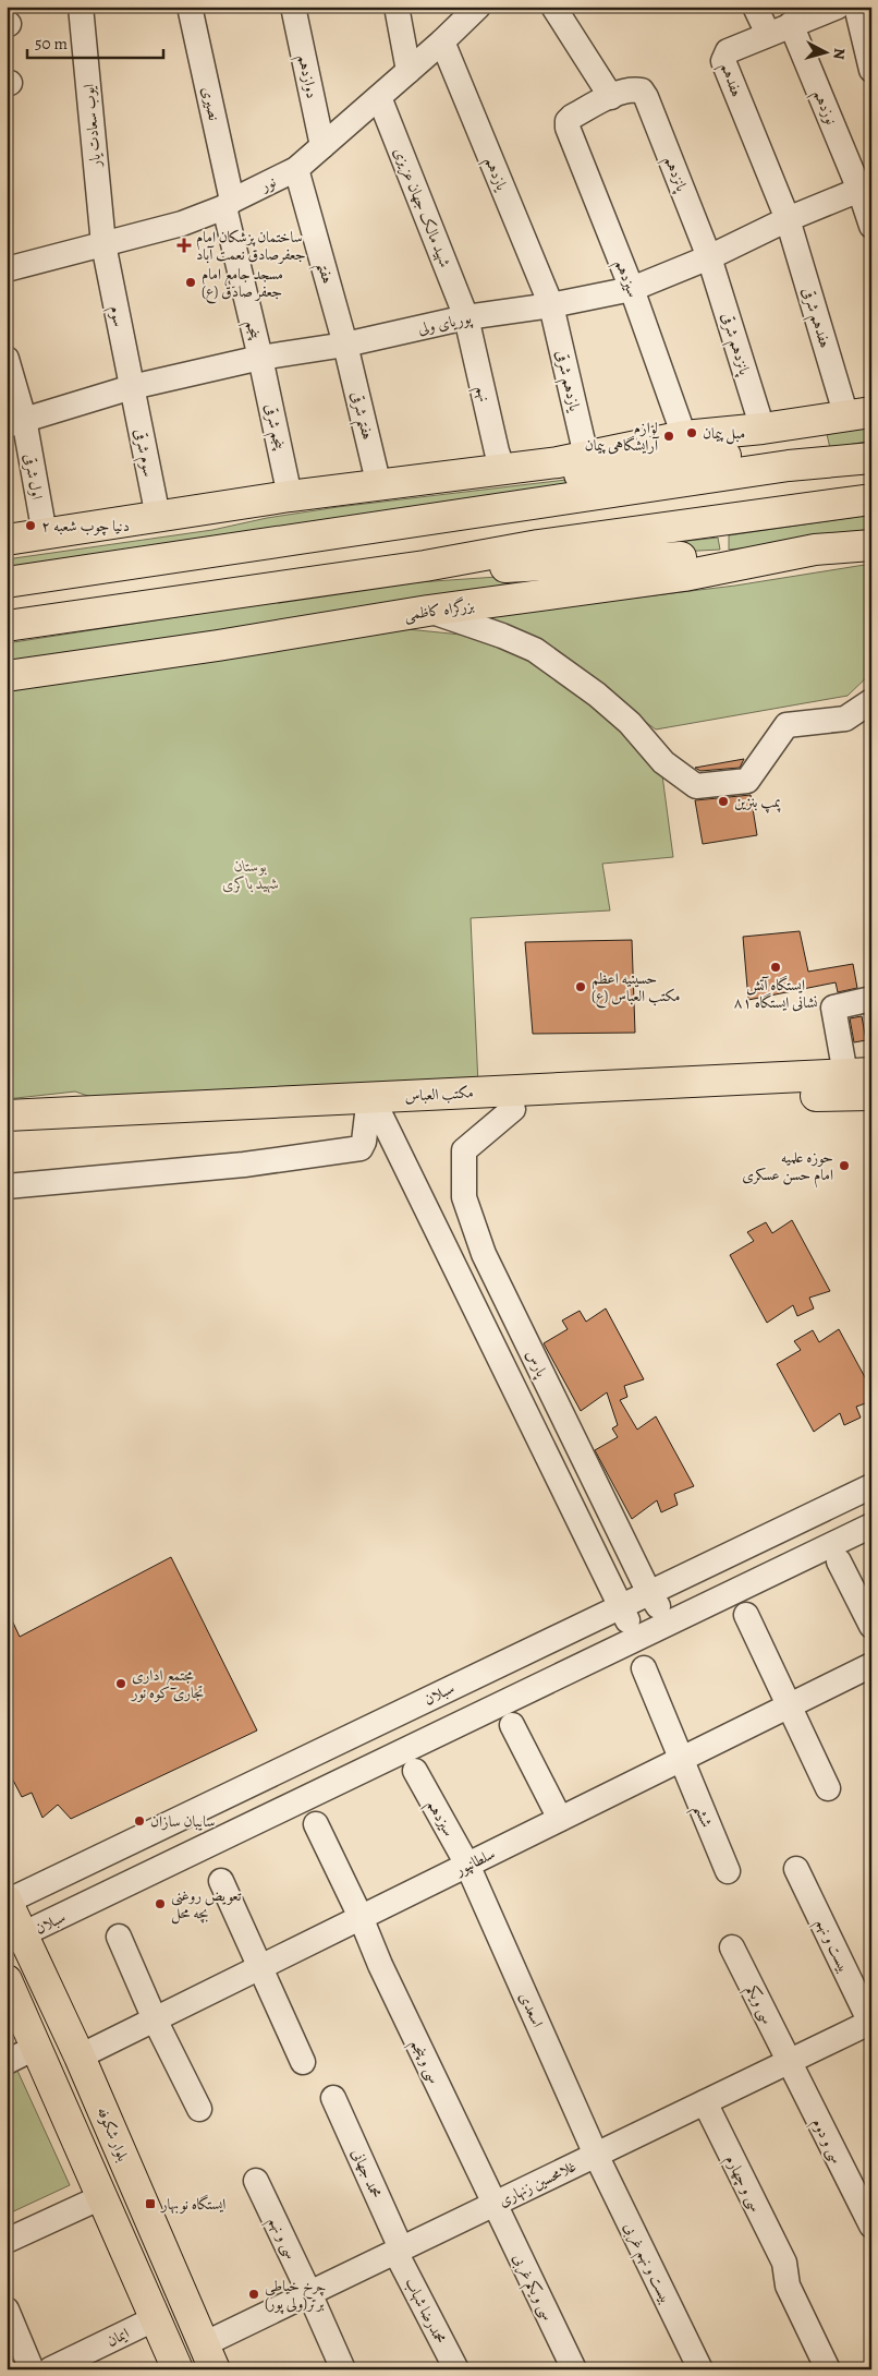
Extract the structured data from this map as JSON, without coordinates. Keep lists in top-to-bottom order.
{
  "streets": {
    "main road": ["بزرگراه کاظمی", "مکتب العباس", "بلوار شکوفه"],
    "street": [
      "دوازدهم",
      "هفدهم",
      "نصیری",
      "نوزدهم",
      "ایوب سعادت یار",
      "یازدهم",
      "پانزدهم",
      "نور",
      "شهید مالک جهان عزیزی",
      "هفتم",
      "سیزدهم",
      "سوم",
      "هفدهم شرقی",
      "پوریای ولی",
      "پنجم",
      "پانزدهم شرقی",
      "یازدهم شرقی",
      "نهم",
      "هفتم شرقی",
      "پنجم شرقی",
      "سوم شرقی",
      "اول شرقی",
      "پارس",
      "سبلان",
      "ششم",
      "سلطانپور",
      "بیست و نهم",
      "سی ویکم",
      "اسعدی",
      "سی و پنجم",
      "سی و دوم",
      "محمد جهانی",
      "غلامحسین زنهاری",
      "سی و چهارم",
      "سی و نهم",
      "بیست و نهم غربی",
      "سی و یکم غربی",
      "محمدرضا شهاب",
      "ایمان"
    ]
  },
  "crossings": [
    ["دوازدهم", "نور"],
    ["هفدهم", "نوزدهم"],
    ["هفدهم", "هفدهم شرقی"],
    ["هفدهم", "پوریای ولی"],
    ["نصیری", "نور"],
    ["نصیری", "پنجم"],
    ["نوزدهم", "پوریای ولی"],
    ["ایوب سعادت یار", "نور"],
    ["ایوب سعادت یار", "سوم"],
    ["یازدهم", "نور"],
    ["یازدهم", "پوریای ولی"],
    ["یازدهم", "یازدهم شرقی"],
    ["پانزدهم", "سیزدهم"],
    ["پانزدهم", "پوریای ولی"],
    ["پانزدهم", "پانزدهم شرقی"],
    ["نور", "شهید مالک جهان عزیزی"],
    ["نور", "هفتم"],
    ["نور", "سوم"],
    ["نور", "پنجم"],
    ["شهید مالک جهان عزیزی", "پوریای ولی"],
    ["شهید مالک جهان عزیزی", "نهم"],
    ["هفتم", "پوریای ولی"],
    ["هفتم", "هفتم شرقی"],
    ["سیزدهم", "پوریای ولی"],
    ["سیزدهم", "سلطانپور"],
    ["سیزدهم", "اسعدی"],
    ["سوم", "پوریای ولی"],
    ["سوم", "سوم شرقی"],
    ["هفدهم شرقی", "پوریای ولی"],
    ["پوریای ولی", "پنجم"],
    ["پوریای ولی", "پانزدهم شرقی"],
    ["پوریای ولی", "یازدهم شرقی"],
    ["پوریای ولی", "نهم"],
    ["پوریای ولی", "هفتم شرقی"],
    ["پوریای ولی", "پنجم شرقی"],
    ["پوریای ولی", "سوم شرقی"],
    ["پوریای ولی", "اول شرقی"],
    ["پنجم", "پنجم شرقی"],
    ["مکتب العباس", "پارس"],
    ["پارس", "سبلان"],
    ["سبلان", "بلوار شکوفه"],
    ["ششم", "سلطانپور"],
    ["سلطانپور", "اسعدی"],
    ["سلطانپور", "سی و پنجم"],
    ["سلطانپور", "بلوار شکوفه"],
    ["بیست و نهم", "غلامحسین زنهاری"],
    ["سی ویکم", "سی و دوم"],
    ["سی ویکم", "غلامحسین زنهاری"],
    ["اسعدی", "غلامحسین زنهاری"],
    ["اسعدی", "بیست و نهم غربی"],
    ["سی و پنجم", "غلامحسین زنهاری"],
    ["سی و پنجم", "سی و یکم غربی"],
    ["بلوار شکوفه", "غلامحسین زنهاری"],
    ["سی و دوم", "غلامحسین زنهاری"],
    ["محمد جهانی", "غلامحسین زنهاری"],
    ["محمد جهانی", "محمدرضا شهاب"],
    ["غلامحسین زنهاری", "سی و چهارم"],
    ["غلامحسین زنهاری", "سی و نهم"],
    ["غلامحسین زنهاری", "بیست و نهم غربی"],
    ["غلامحسین زنهاری", "سی و یکم غربی"],
    ["غلامحسین زنهاری", "محمدرضا شهاب"]
  ],
  "parks": ["بوستان شهید باکری"],
  "places": {
    "health": ["ساختمان پزشکان امام جعفرصادق نعمت آباد"],
    "other": [
      "مسجد جامع امام جعفر صادق (ع)",
      "مبل پیمان",
      "لوازم آرایشگاهی پیمان",
      "دنیا چوب شعبه ۲",
      "پمپ بنزین",
      "ایستگاه آتش نشانی ایستگاه ۸۱",
      "حسینیه اعظم مکتب العباس (ع)",
      "حوزه علمیه امام حسن عسکری",
      "مجتمع اداری تجاری کوه نور",
      "سایبان سازان",
      "تعویض روغنی بچه محل",
      "چرخ خیاطی برتر(ولی پور)"
    ],
    "transit": ["ایستگاه نوبهار"]
  },
  "scale_bar": "50 m",
  "north": "right"
}
